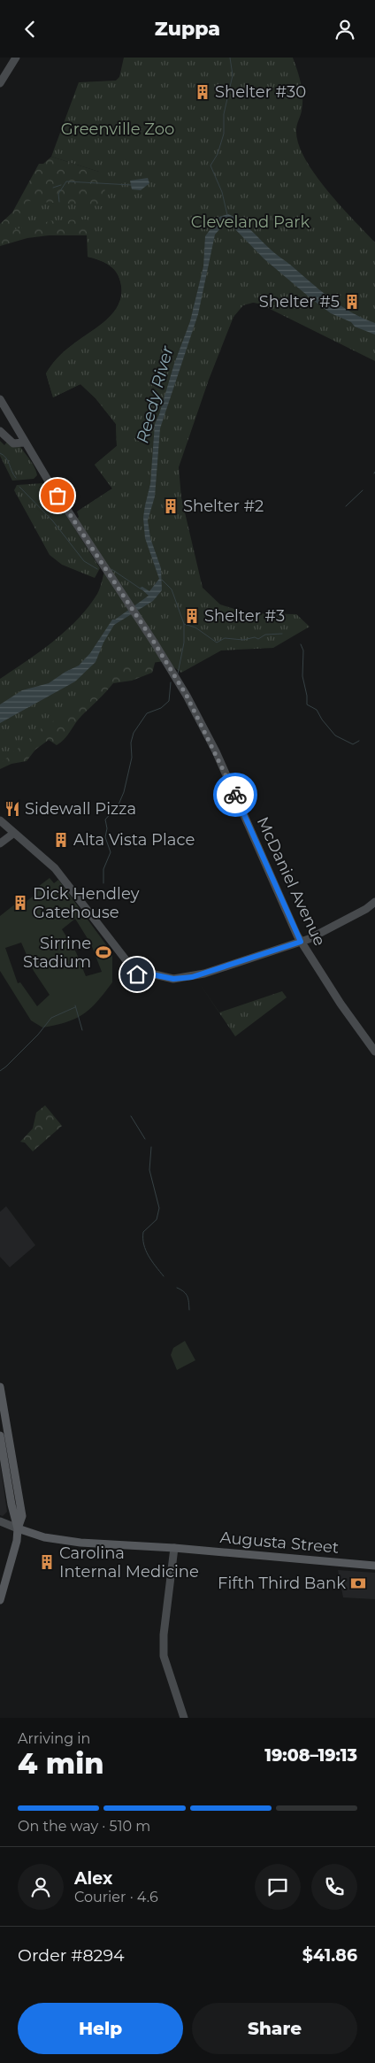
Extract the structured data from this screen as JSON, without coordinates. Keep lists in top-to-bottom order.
{
  "streets": {
    "main road": ["Augusta Street"],
    "street": ["McDaniel Avenue"]
  },
  "water": ["Reedy River"],
  "parks": ["Greenville Zoo", "Cleveland Park"],
  "places": {
    "building": [
      "Shelter #30",
      "Shelter #5",
      "Shelter #2",
      "Shelter #3",
      "Alta Vista Place",
      "Dick Hendley Gatehouse",
      "Carolina Internal Medicine"
    ],
    "restaurant": ["Sidewall Pizza"],
    "sports": ["Sirrine Stadium"],
    "bank": ["Fifth Third Bank"]
  },
  "page": {
    "header": "Zuppa",
    "heading": ["4 min", "Arriving in", "19:08–19:13"],
    "panel": [
      "Alex",
      "Courier · 4.6",
      "Order #8294",
      "$41.86"
    ],
    "bar": "On the way · 510 m",
    "buttons": ["Help", "Share"]
  }
}
